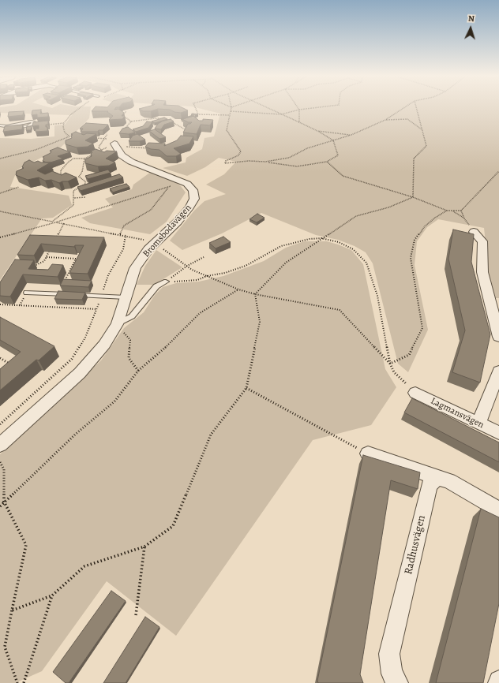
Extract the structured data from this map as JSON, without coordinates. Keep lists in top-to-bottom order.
{
  "streets": {
    "street": ["Bromsbodavägen", "Lagmansvägen", "Radhusvägen"]
  },
  "north": "top"
}
